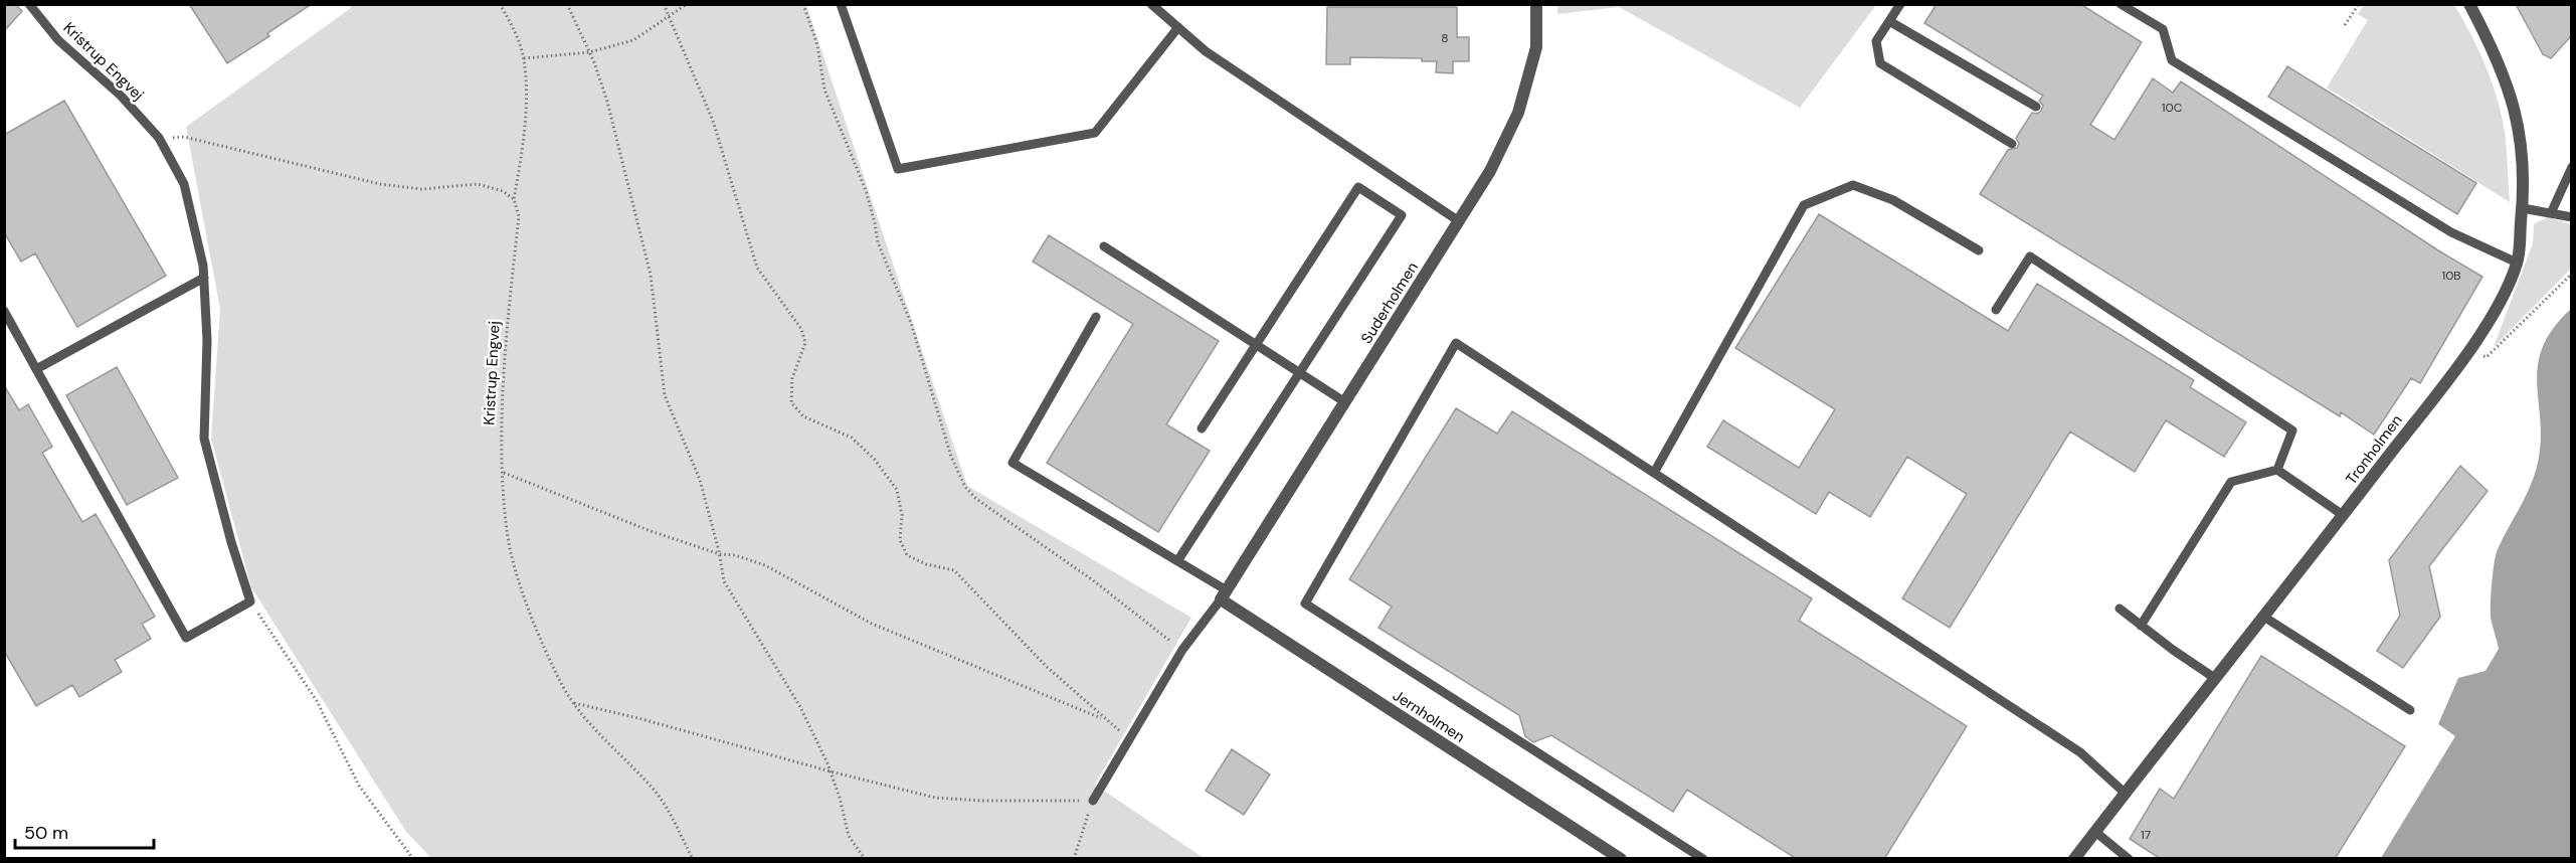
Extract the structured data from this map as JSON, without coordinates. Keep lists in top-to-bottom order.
{
  "streets": {
    "street": ["Suderholmen", "Tronholmen", "Jernholmen"],
    "lane": ["Kristrup Engvej"]
  },
  "crossings": [
    ["Suderholmen", "Jernholmen"]
  ],
  "house_numbers": [
    "8",
    "10C",
    "10B",
    "17"
  ],
  "scale_bar": "50 m"
}
